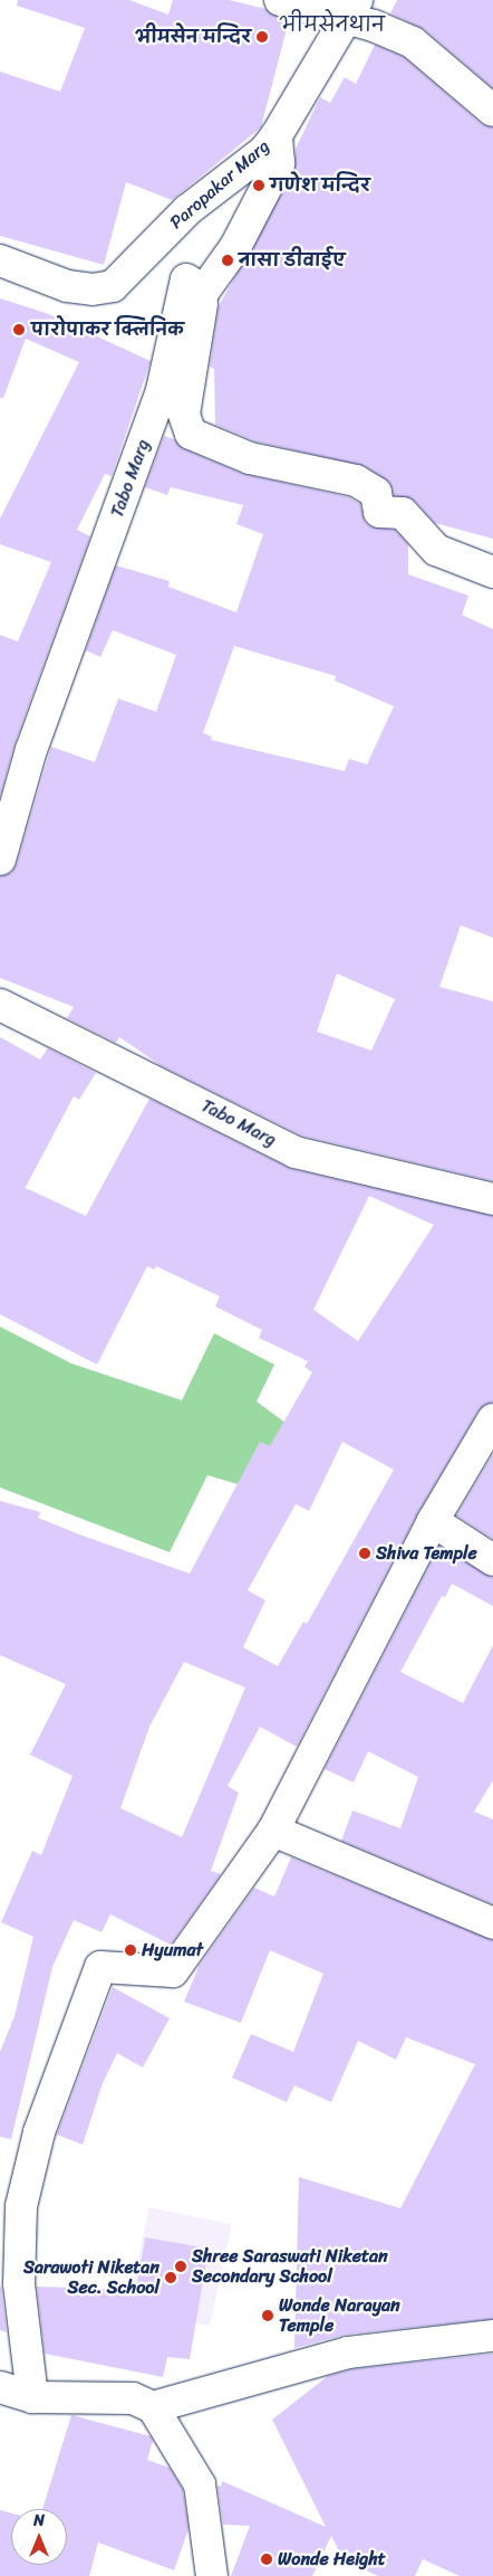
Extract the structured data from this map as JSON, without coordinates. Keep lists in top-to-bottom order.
{
  "streets": {
    "street": ["Paropakar Marg", "Tabo Marg"]
  },
  "districts": ["भीमसेनथान"],
  "places": [
    "भीमसेन मन्दिर",
    "गणेश मन्दिर",
    "नासा डीवाईए",
    "पारोपाकर क्लिनिक",
    "Shiva Temple",
    "Hyumat",
    "Shree Saraswati Niketan Secondary School",
    "Sarawoti Niketan Sec. School",
    "Wonde Narayan Temple",
    "Wonde Height"
  ],
  "north": "top"
}
